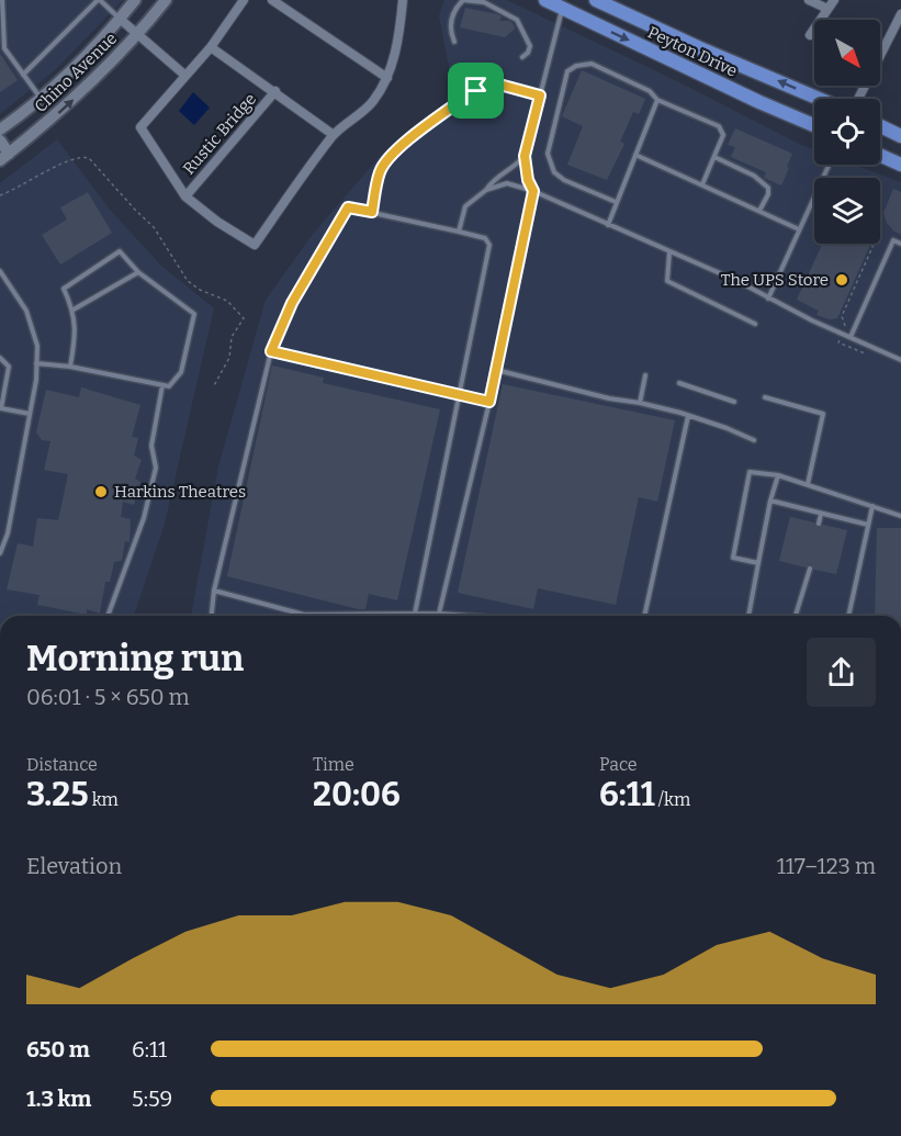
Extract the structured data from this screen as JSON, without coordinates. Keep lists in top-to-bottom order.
{
  "streets": {
    "main road": ["Peyton Drive", "Chino Avenue"],
    "street": ["Rustic Bridge"]
  },
  "places": ["The UPS Store", "Harkins Theatres"],
  "north": "bottom right",
  "page": {
    "heading": ["Morning run", "06:01 · 5 × 650 m"],
    "stats": [
      ["Distance", "3.25 km"],
      ["Time", "20:06"],
      ["Pace", "6:11 /km"]
    ],
    "chart": ["Elevation", "117–123 m"],
    "list": [
      {
        "name": "650 m",
        "note": "6:11"
      },
      {
        "name": "1.3 km",
        "note": "5:59"
      }
    ]
  }
}
